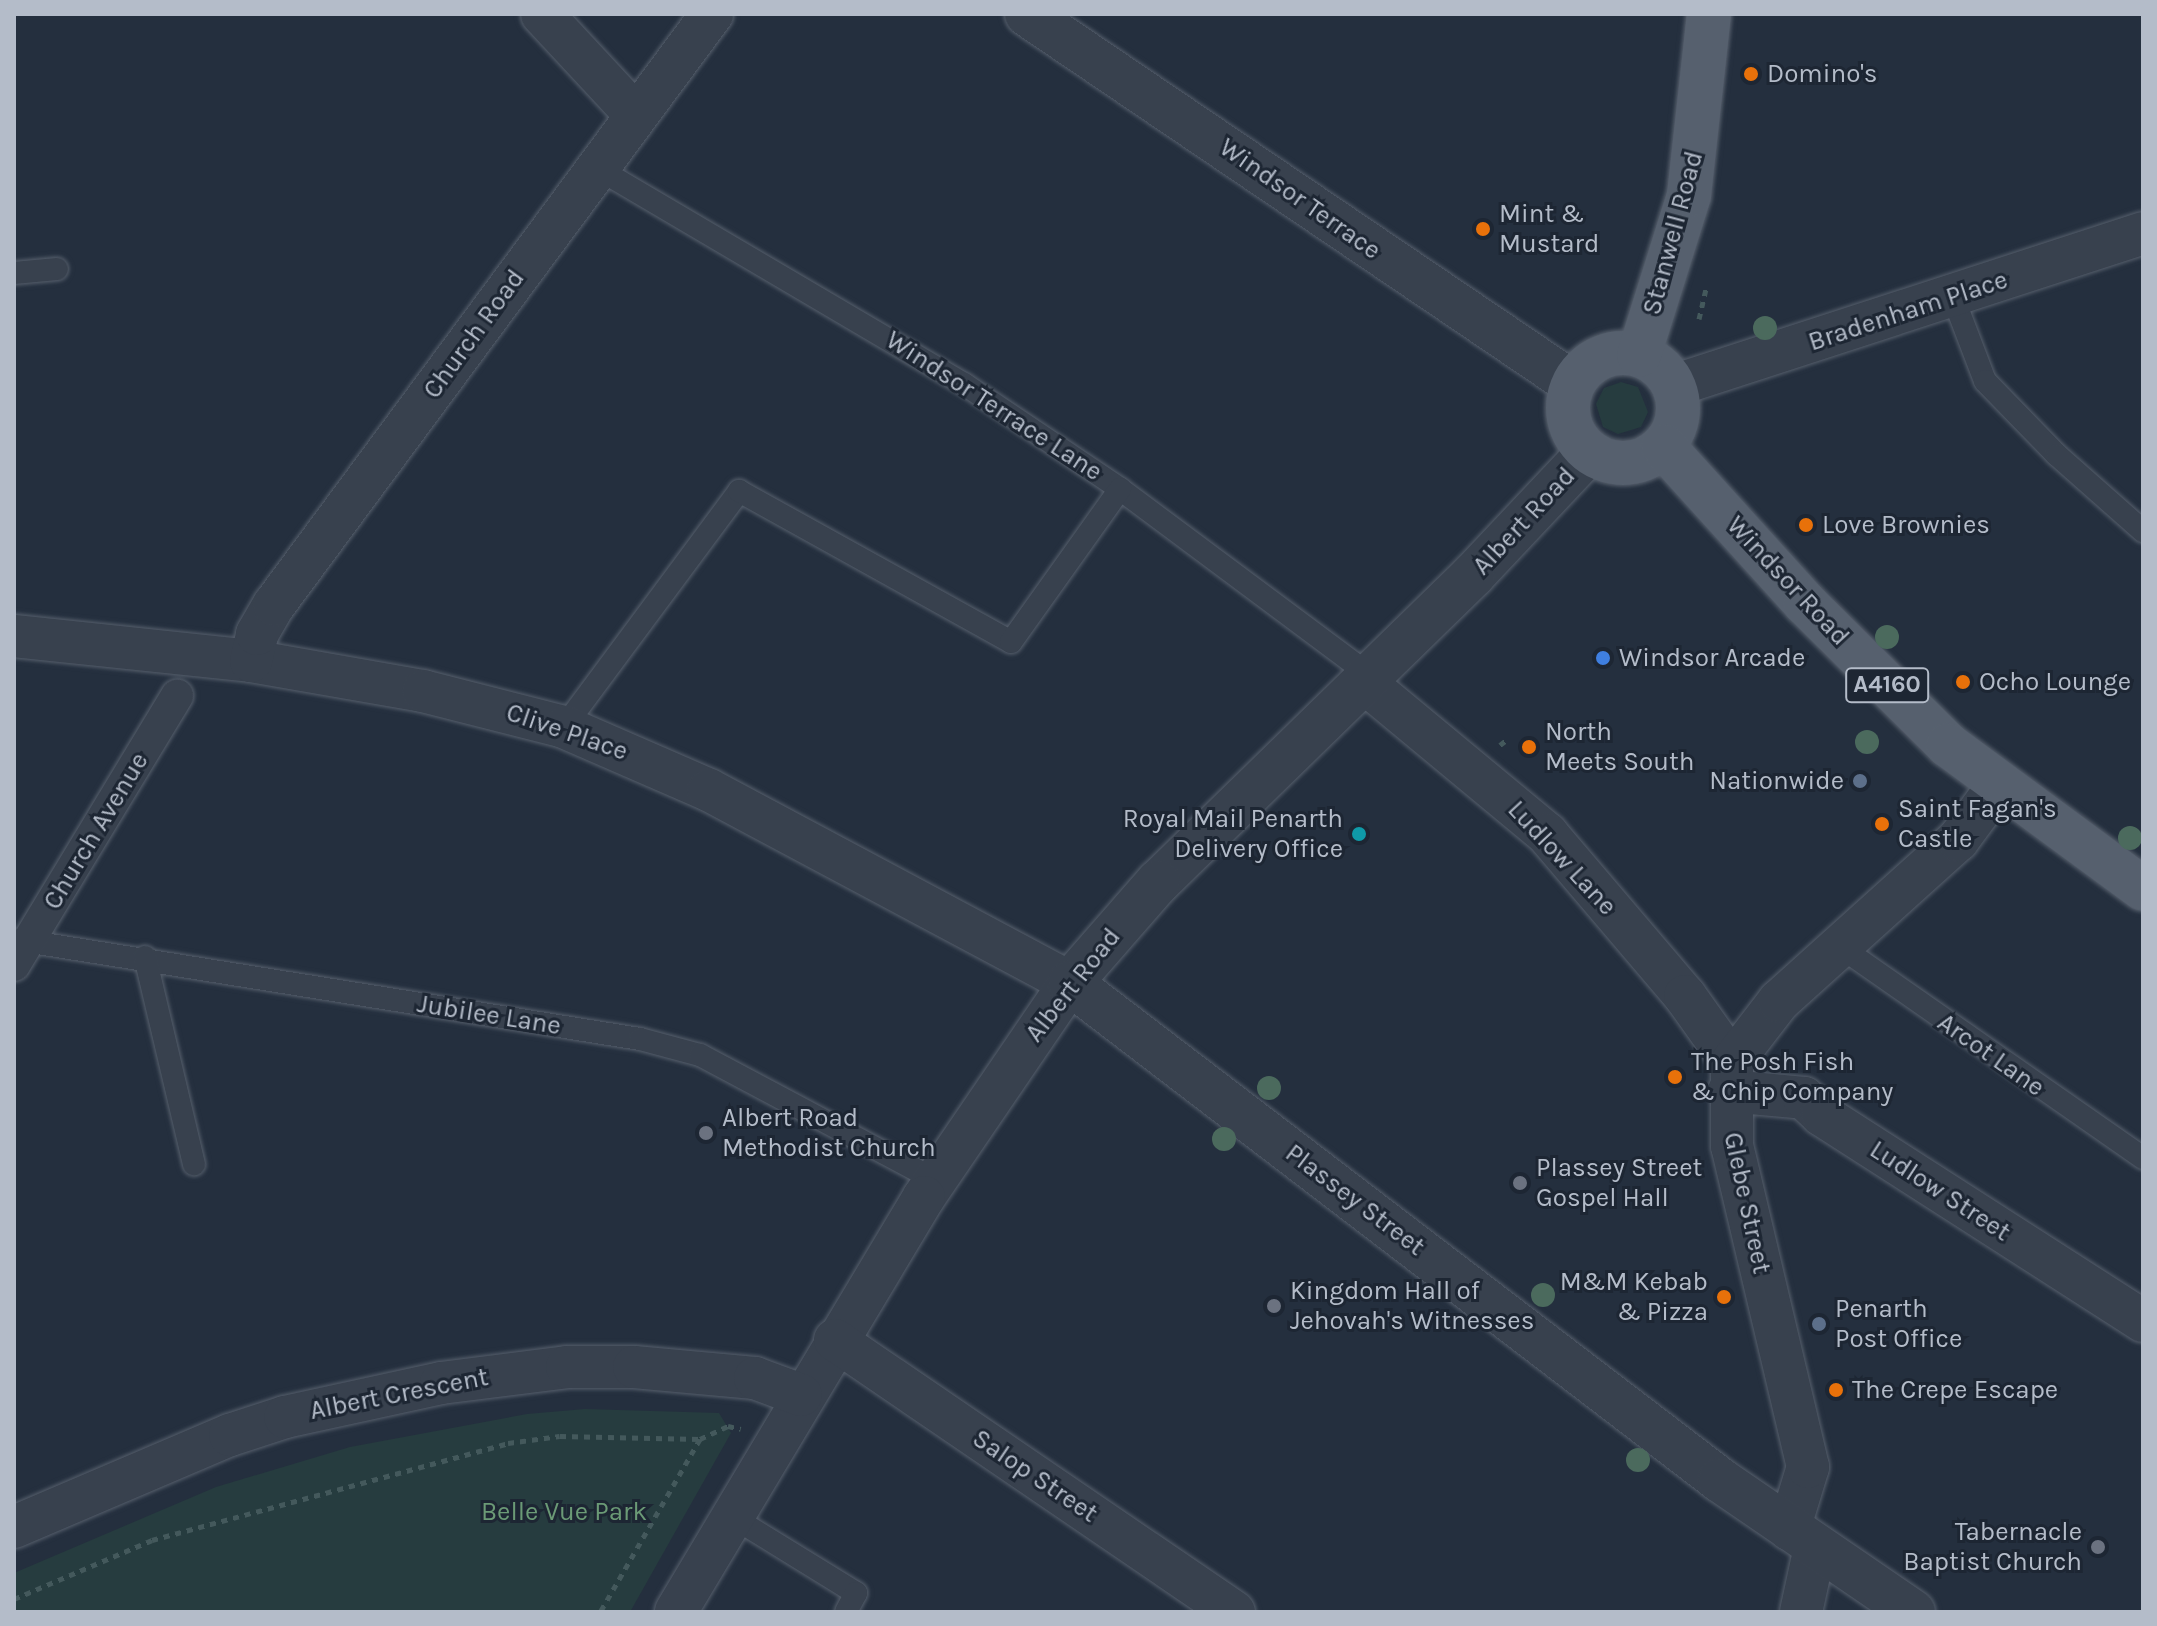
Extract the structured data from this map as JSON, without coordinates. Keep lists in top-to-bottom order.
{
  "streets": {
    "main road": ["Stanwell Road", "Windsor Road", "A4160"],
    "street": [
      "Windsor Terrace",
      "Bradenham Place",
      "Church Road",
      "Albert Road",
      "Clive Place",
      "Church Avenue",
      "Ludlow Lane",
      "Ludlow Street",
      "Plassey Street",
      "Glebe Street",
      "Albert Crescent",
      "Salop Street"
    ],
    "lane": ["Windsor Terrace Lane", "Jubilee Lane", "Arcot Lane"]
  },
  "crossings": [
    ["Windsor Terrace", "Stanwell Road"],
    ["Windsor Terrace", "Bradenham Place"],
    ["Windsor Terrace", "Albert Road"],
    ["Windsor Terrace", "Windsor Road"],
    ["Stanwell Road", "Bradenham Place"],
    ["Stanwell Road", "Albert Road"],
    ["Stanwell Road", "Windsor Road"],
    ["Bradenham Place", "Albert Road"],
    ["Bradenham Place", "Windsor Road"],
    ["Church Road", "Windsor Terrace Lane"],
    ["Church Road", "Clive Place"],
    ["Windsor Terrace Lane", "Albert Road"],
    ["Windsor Terrace Lane", "Ludlow Lane"],
    ["Albert Road", "Windsor Road"],
    ["Albert Road", "Clive Place"],
    ["Albert Road", "Ludlow Lane"],
    ["Albert Road", "Jubilee Lane"],
    ["Albert Road", "Plassey Street"],
    ["Albert Road", "Albert Crescent"],
    ["Albert Road", "Salop Street"],
    ["Clive Place", "Plassey Street"],
    ["Church Avenue", "Jubilee Lane"],
    ["Ludlow Lane", "Ludlow Street"],
    ["Ludlow Lane", "Glebe Street"],
    ["Ludlow Street", "Glebe Street"],
    ["Plassey Street", "Glebe Street"]
  ],
  "parks": ["Belle Vue Park"],
  "places": [
    "Domino's",
    "Mint & Mustard",
    "Love Brownies",
    "Windsor Arcade",
    "Ocho Lounge",
    "North Meets South",
    "Nationwide",
    "Saint Fagan's Castle",
    "Royal Mail Penarth Delivery Office",
    "The Posh Fish & Chip Company",
    "Albert Road Methodist Church",
    "Plassey Street Gospel Hall",
    "M&M Kebab & Pizza",
    "Kingdom Hall of Jehovah's Witnesses",
    "Penarth Post Office",
    "The Crepe Escape",
    "Tabernacle Baptist Church"
  ]
}
